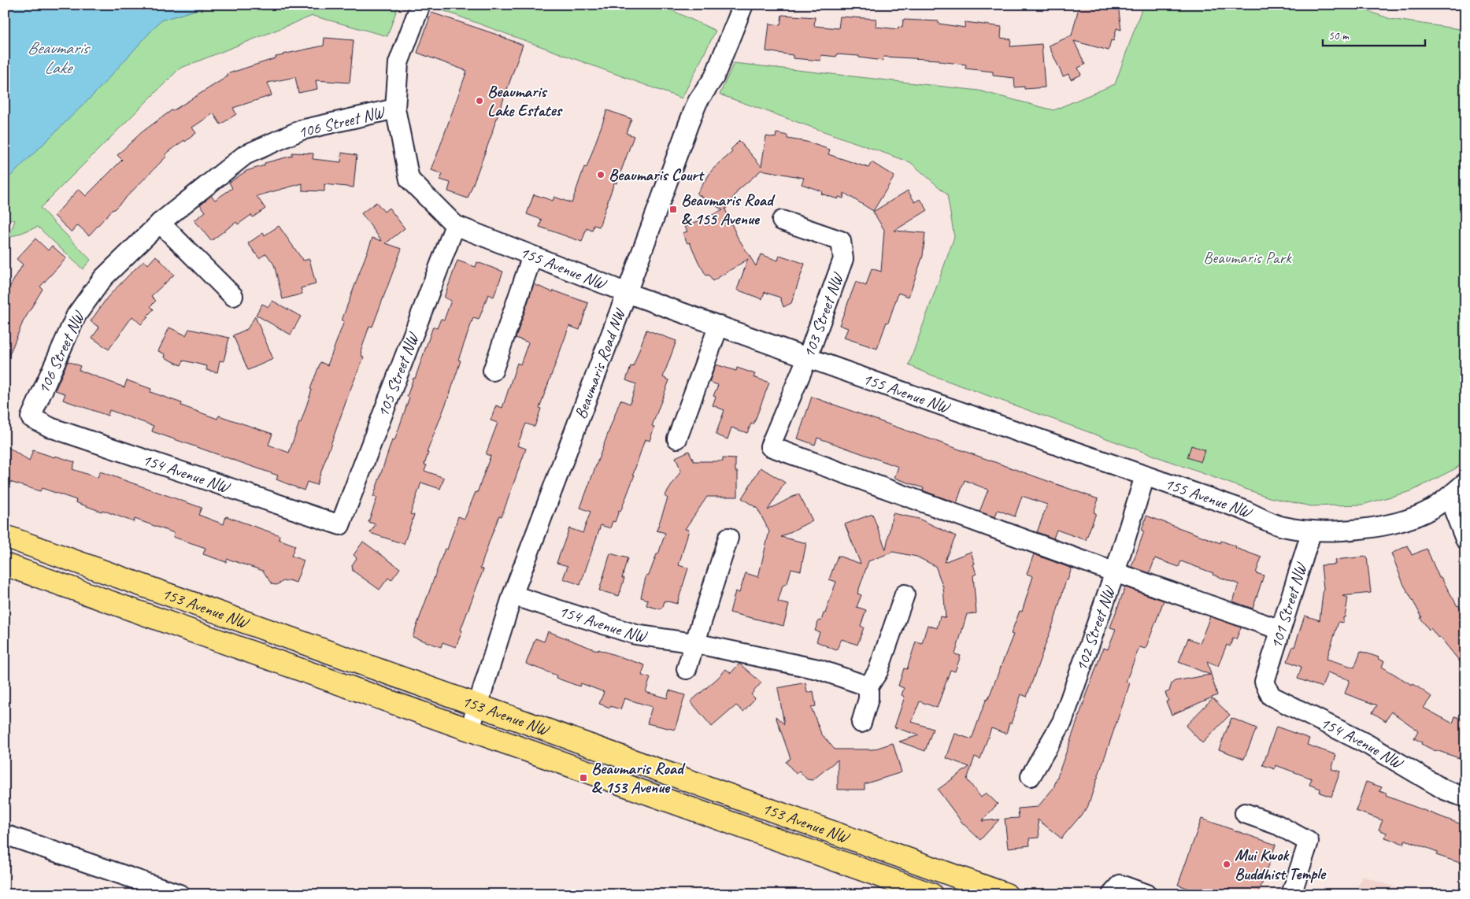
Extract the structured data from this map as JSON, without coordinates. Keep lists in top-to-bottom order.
{
  "streets": {
    "main road": ["153 Avenue NW"],
    "street": [
      "106 Street NW",
      "155 Avenue NW",
      "103 Street NW",
      "Beaumaris Road NW",
      "105 Street NW",
      "154 Avenue NW",
      "101 Street NW",
      "102 Street NW"
    ]
  },
  "crossings": [
    ["106 Street NW", "155 Avenue NW"],
    ["106 Street NW", "154 Avenue NW"],
    ["155 Avenue NW", "103 Street NW"],
    ["155 Avenue NW", "Beaumaris Road NW"],
    ["155 Avenue NW", "105 Street NW"],
    ["155 Avenue NW", "101 Street NW"],
    ["155 Avenue NW", "102 Street NW"],
    ["103 Street NW", "102 Street NW"],
    ["Beaumaris Road NW", "154 Avenue NW"],
    ["Beaumaris Road NW", "153 Avenue NW"],
    ["105 Street NW", "154 Avenue NW"],
    ["154 Avenue NW", "101 Street NW"]
  ],
  "water": ["Beaumaris Lake"],
  "parks": ["Beaumaris Park"],
  "places": {
    "other": ["Beaumaris Lake Estates", "Beaumaris Court", "Mui Kwok Buddhist Temple"],
    "transit": ["Beaumaris Road & 155 Avenue", "Beaumaris Road & 153 Avenue"]
  },
  "scale_bar": "50 m"
}
